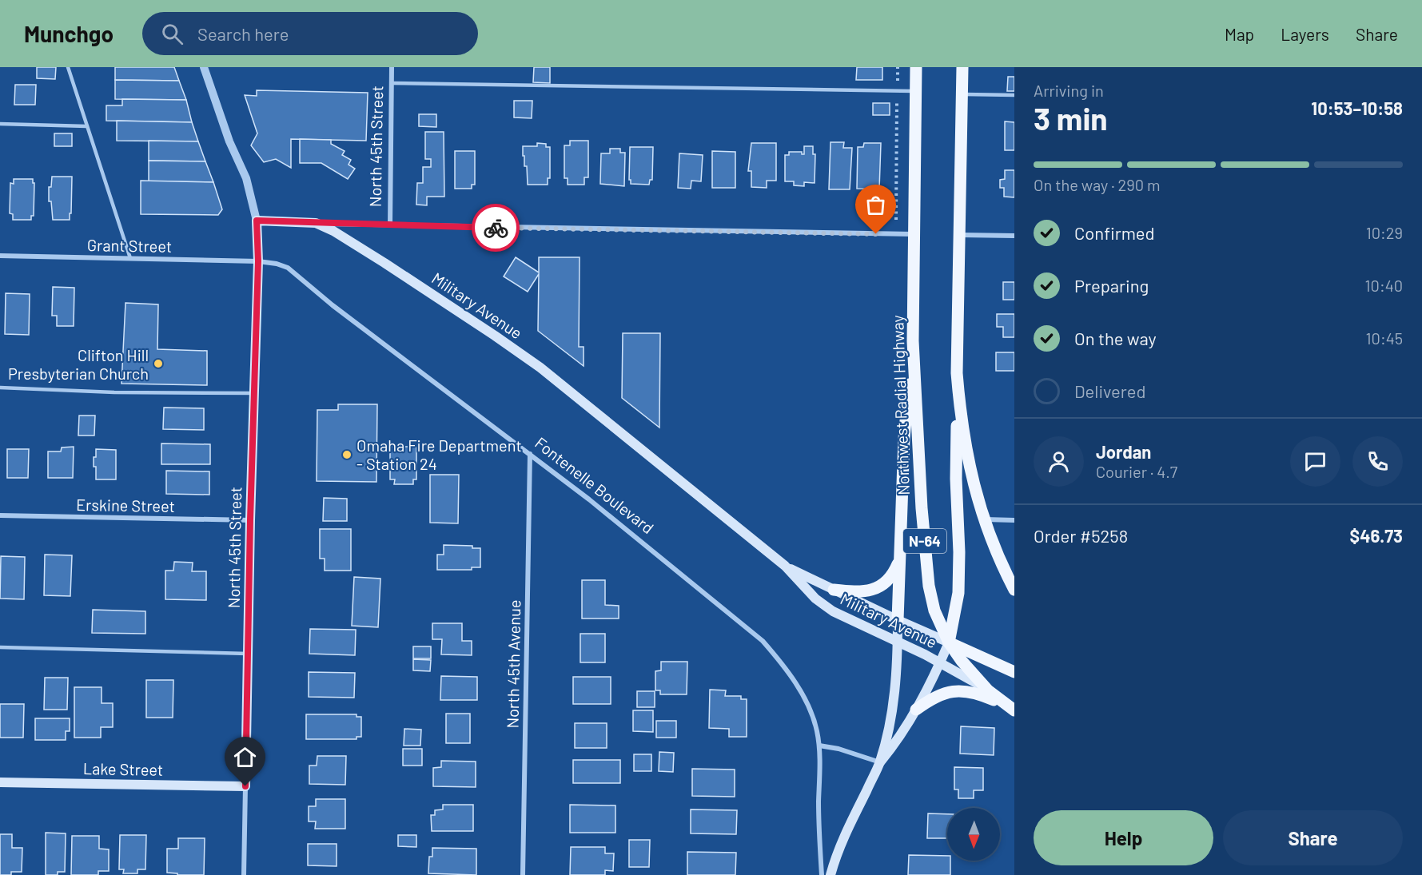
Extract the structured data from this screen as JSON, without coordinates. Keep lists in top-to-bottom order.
{
  "streets": {
    "main road": [
      "North 45th Street",
      "Military Avenue",
      "Northwest Radial Highway",
      "N-64",
      "Lake Street"
    ],
    "street": [
      "Grant Street",
      "Fontenelle Boulevard",
      "Erskine Street",
      "North 45th Avenue"
    ]
  },
  "crossings": [
    ["North 45th Street", "Grant Street"],
    ["North 45th Street", "Military Avenue"],
    ["North 45th Street", "Fontenelle Boulevard"],
    ["North 45th Street", "Erskine Street"],
    ["North 45th Street", "Lake Street"],
    ["Grant Street", "Fontenelle Boulevard"],
    ["Military Avenue", "Northwest Radial Highway"],
    ["Fontenelle Boulevard", "North 45th Avenue"]
  ],
  "places": ["Clifton Hill Presbyterian Church", "Omaha Fire Department - Station 24"],
  "north": "bottom",
  "page": {
    "header": "Munchgo",
    "search": "Search here",
    "nav": ["Map", "Layers", "Share"],
    "heading": ["3 min", "Arriving in", "10:53–10:58"],
    "panel": [
      "Jordan",
      "Courier · 4.7",
      "Order #5258",
      "$46.73"
    ],
    "bar": "On the way · 290 m",
    "list": [
      ["Confirmed", "10:29"],
      ["Preparing", "10:40"],
      ["On the way", "10:45"],
      "Delivered"
    ],
    "buttons": ["Help", "Share"]
  }
}
